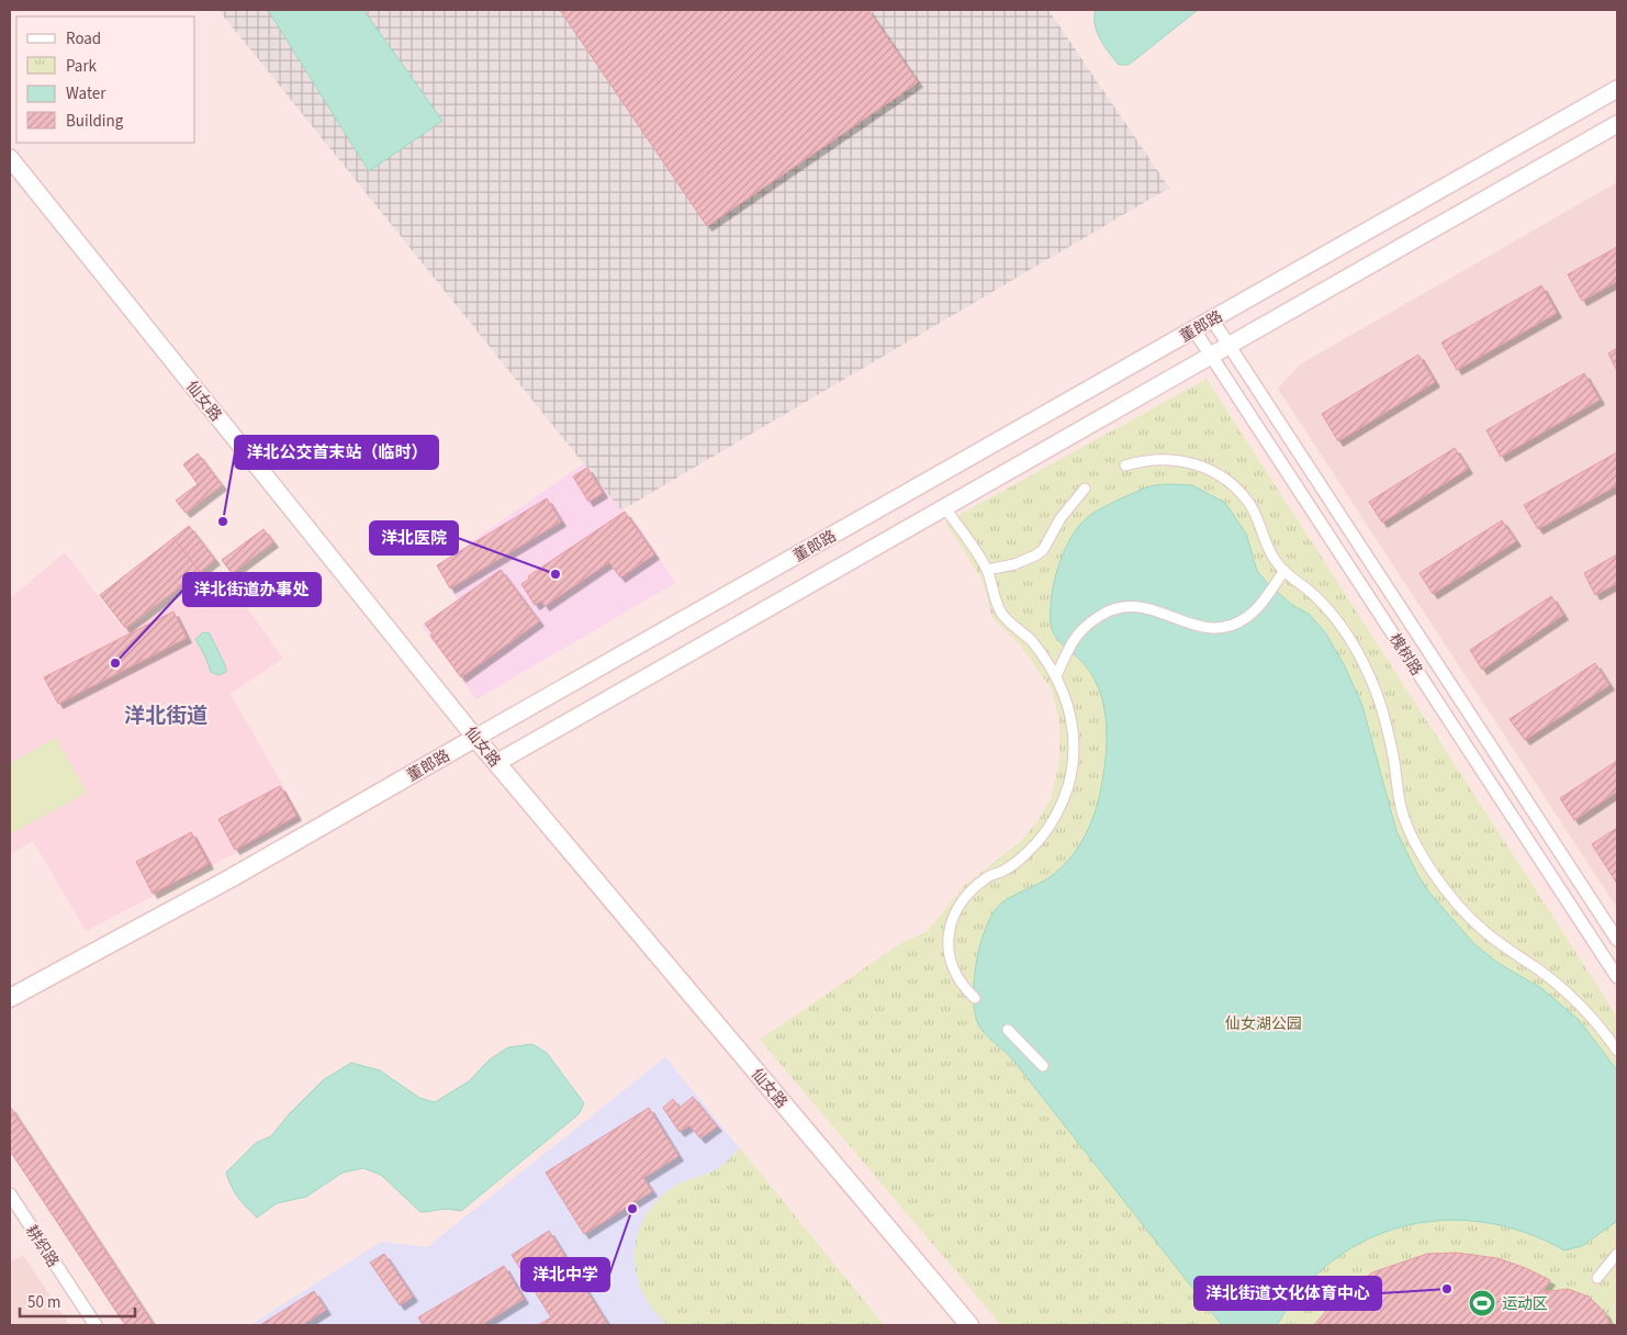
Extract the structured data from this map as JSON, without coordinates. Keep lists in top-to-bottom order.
{
  "streets": {
    "main road": ["董郎路", "仙女路"],
    "street": ["槐树路", "耕织路"]
  },
  "crossings": [
    ["董郎路", "仙女路"],
    ["董郎路", "槐树路"]
  ],
  "districts": ["洋北街道"],
  "parks": ["仙女湖公园"],
  "places": {
    "other": [
      "洋北公交首末站（临时）",
      "洋北医院",
      "洋北街道办事处",
      "洋北中学",
      "洋北街道文化体育中心"
    ],
    "sports": ["运动区"]
  },
  "legend": [
    "Road",
    "Park",
    "Water",
    "Building"
  ],
  "scale_bar": "50 m"
}
